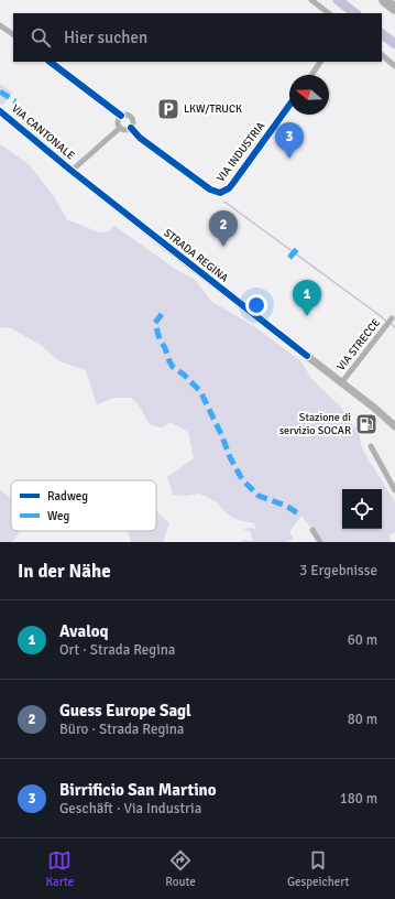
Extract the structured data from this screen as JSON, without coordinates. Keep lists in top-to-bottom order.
{
  "streets": {
    "main road": ["VIA CANTONALE", "STRADA REGINA"],
    "street": ["VIA INDUSTRIA", "VIA STRECCE"]
  },
  "crossings": [
    ["VIA CANTONALE", "STRADA REGINA"],
    ["STRADA REGINA", "VIA STRECCE"]
  ],
  "places": {
    "parking": ["LKW/TRUCK"],
    "fuel station": ["Stazione di servizio SOCAR"]
  },
  "legend": ["Radweg", "Weg"],
  "north": "left",
  "page": {
    "search": "Hier suchen",
    "pins": ["3", "2", "1"],
    "heading": ["In der Nähe", "3 Ergebnisse"],
    "list": [
      {
        "mark": "1",
        "name": "Avaloq",
        "note": "Ort · Strada Regina",
        "value": "60 m"
      },
      {
        "mark": "2",
        "name": "Guess Europe Sagl",
        "note": "Büro · Strada Regina",
        "value": "80 m"
      },
      {
        "mark": "3",
        "name": "Birrificio San Martino",
        "note": "Geschäft · Via Industria",
        "value": "180 m"
      }
    ],
    "nav": ["Karte", "Route", "Gespeichert"]
  }
}
